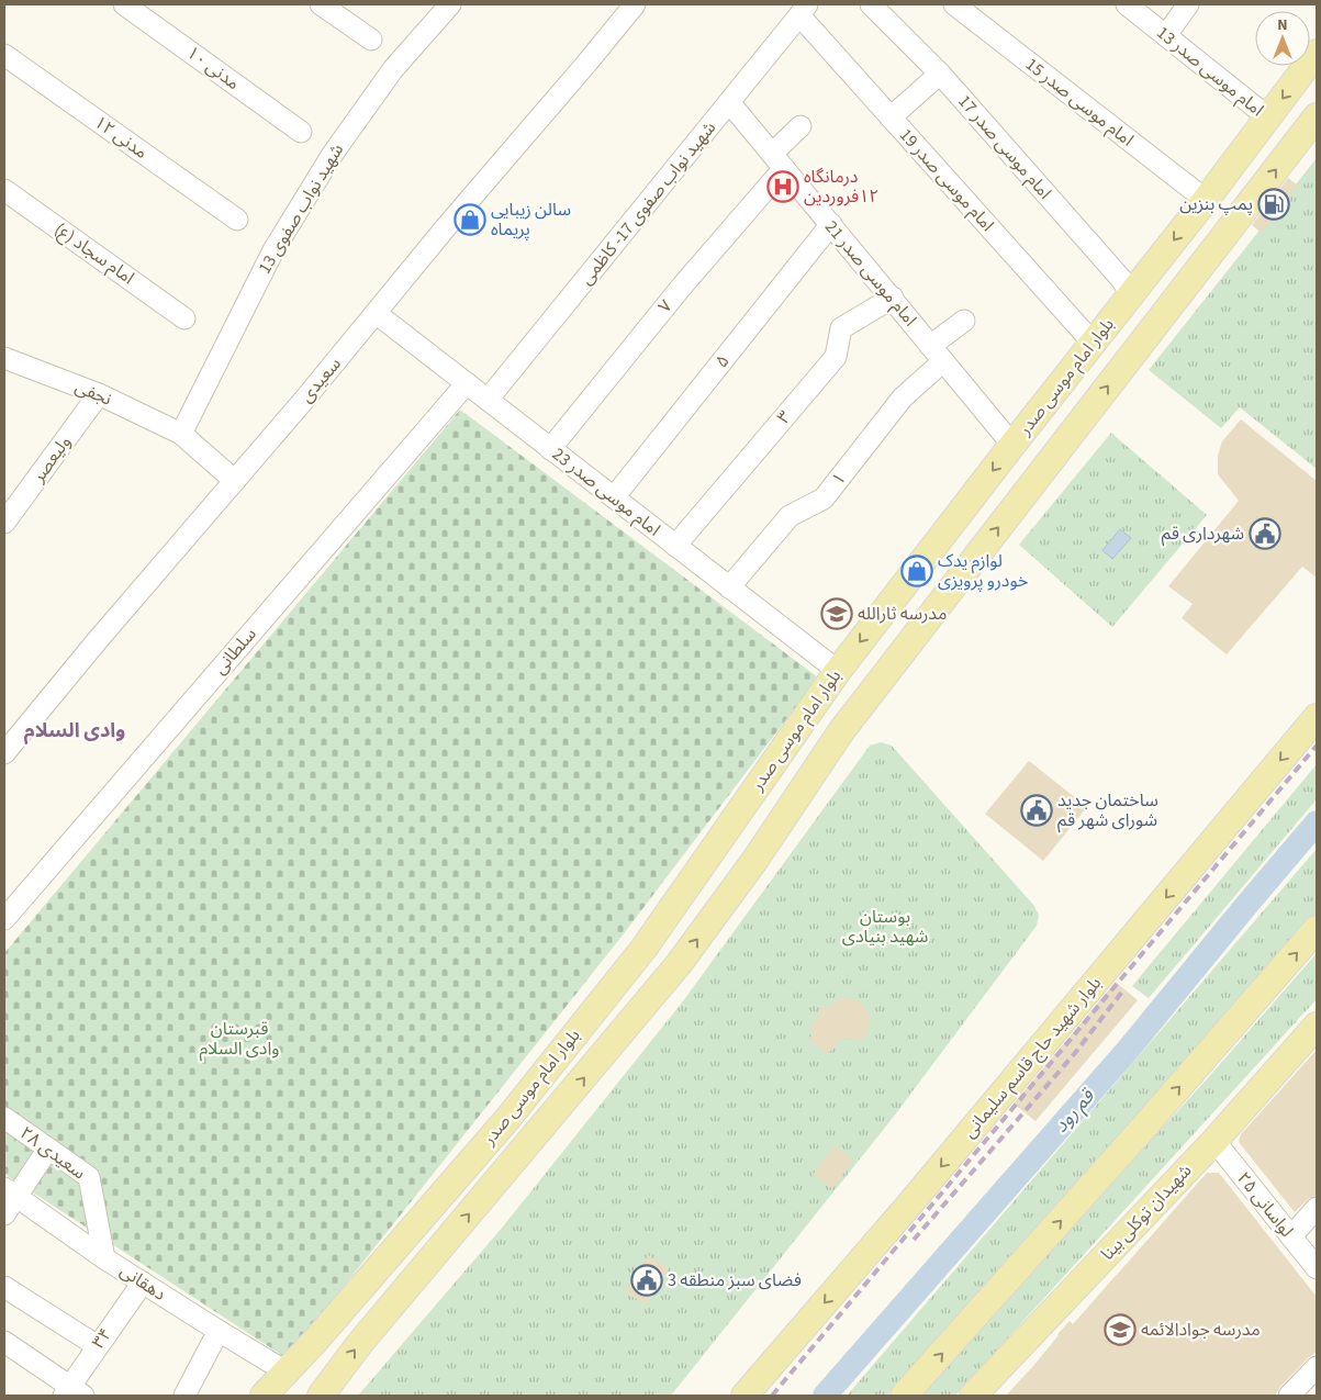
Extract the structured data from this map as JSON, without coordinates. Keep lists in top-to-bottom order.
{
  "streets": {
    "main road": ["بلوار امام موسی صدر", "بلوار شهید حاج قاسم سلیمانی", "شهیدان توکلی بینا"],
    "street": [
      "مدنی ۱۰",
      "امام موسی صدر 13",
      "امام موسی صدر 15",
      "مدنی ۱۲",
      "امام موسی صدر 17",
      "امام موسی صدر 19",
      "شهید نواب صفوی 17- کاظمی",
      "شهید نواب صفوی 13",
      "امام سجاد (ع)",
      "امام موسی صدر 21",
      "۷",
      "۵",
      "سعیدی",
      "نجفی",
      "۳",
      "ولیعصر",
      "۱",
      "امام موسی صدر 23",
      "سلطانی",
      "سعیدی ۲۸",
      "لواسانی ۲۵",
      "دهقانی",
      "۳۴"
    ]
  },
  "crossings": [
    ["امام موسی صدر 13", "بلوار امام موسی صدر"],
    ["امام موسی صدر 15", "بلوار امام موسی صدر"],
    ["امام موسی صدر 17", "بلوار امام موسی صدر"],
    ["امام موسی صدر 19", "شهید نواب صفوی 17- کاظمی"],
    ["امام موسی صدر 19", "بلوار امام موسی صدر"],
    ["شهید نواب صفوی 17- کاظمی", "امام موسی صدر 21"],
    ["شهید نواب صفوی 17- کاظمی", "امام موسی صدر 23"],
    ["شهید نواب صفوی 13", "نجفی"],
    ["امام موسی صدر 21", "۷"],
    ["امام موسی صدر 21", "۵"],
    ["امام موسی صدر 21", "بلوار امام موسی صدر"],
    ["امام موسی صدر 21", "۳"],
    ["امام موسی صدر 21", "۱"],
    ["۷", "امام موسی صدر 23"],
    ["۵", "امام موسی صدر 23"],
    ["بلوار امام موسی صدر", "امام موسی صدر 23"],
    ["بلوار امام موسی صدر", "دهقانی"],
    ["سعیدی", "نجفی"],
    ["سعیدی", "امام موسی صدر 23"],
    ["نجفی", "ولیعصر"],
    ["۳", "امام موسی صدر 23"],
    ["۱", "امام موسی صدر 23"],
    ["امام موسی صدر 23", "سلطانی"],
    ["سعیدی ۲۸", "دهقانی"],
    ["لواسانی ۲۵", "شهیدان توکلی بینا"],
    ["دهقانی", "۳۴"]
  ],
  "districts": ["وادی السلام"],
  "water": ["قم رود"],
  "parks": ["بوستان شهید بنیادی", "قبرستان وادی السلام"],
  "places": {
    "hospital": ["درمانگاه ١٢فروردین"],
    "fuel station": ["پمپ بنزین"],
    "shop": ["سالن زیبایی پریماه", "لوازم یدک خودرو پرویزی"],
    "public building": ["شهرداری قم", "ساختمان جدید شورای شهر قم", "فضای سبز منطقه 3"],
    "school or university": ["مدرسه ثارالله", "مدرسه جوادالائمه"]
  },
  "north": "top"
}
